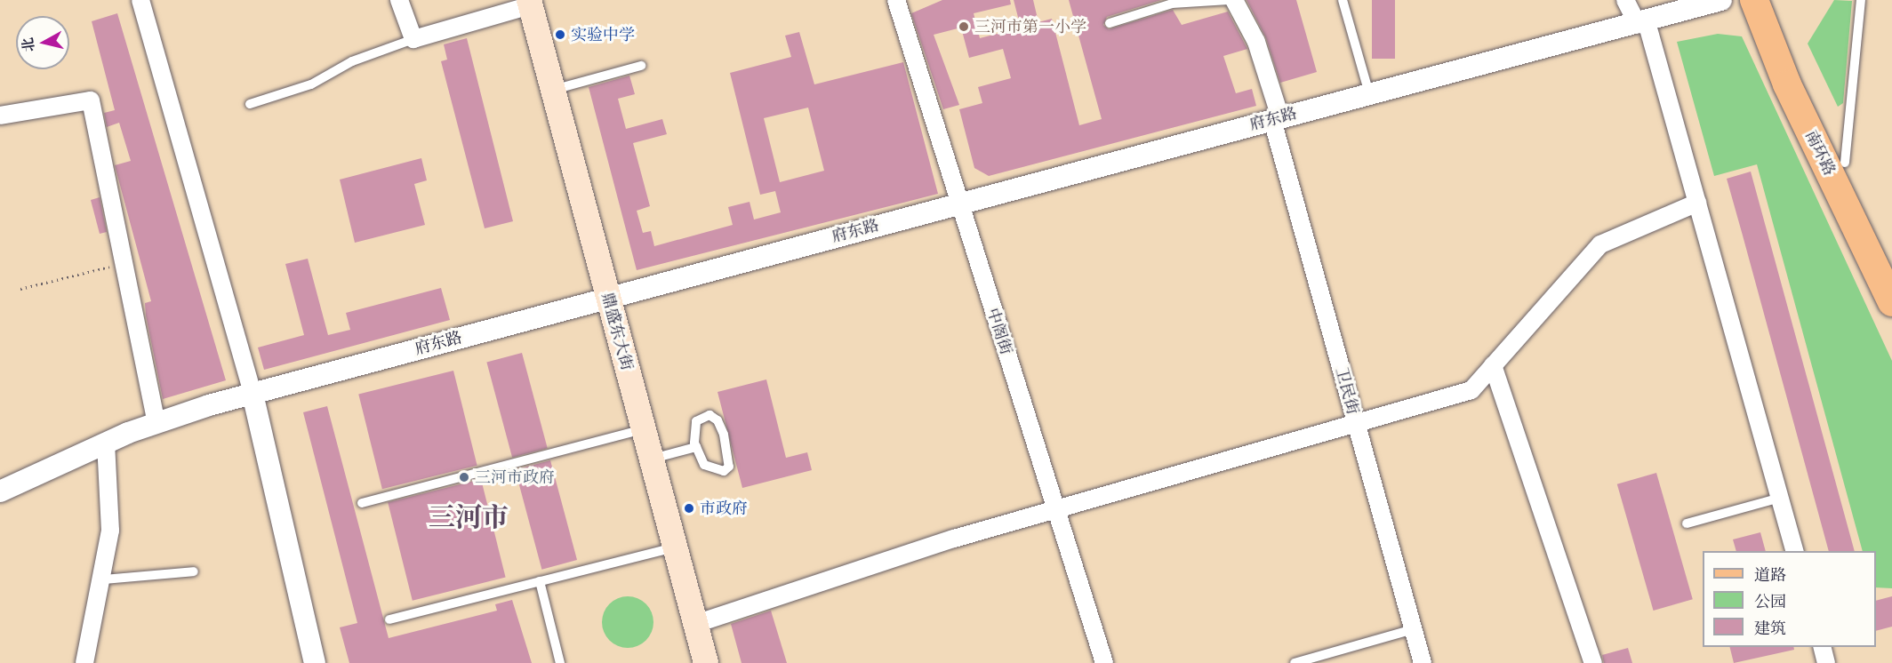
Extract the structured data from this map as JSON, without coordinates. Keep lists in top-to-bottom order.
{
  "streets": {
    "main road": ["南环路", "鼎盛东大街"],
    "street": ["府东路", "中阁街", "卫民街"]
  },
  "crossings": [
    ["府东路", "鼎盛东大街"],
    ["府东路", "中阁街"],
    ["府东路", "卫民街"]
  ],
  "districts": ["三河市"],
  "places": [
    "三河市第一小学",
    "实验中学",
    "三河市政府",
    "市政府"
  ],
  "legend": ["道路", "公园", "建筑"],
  "north": "left"
}
